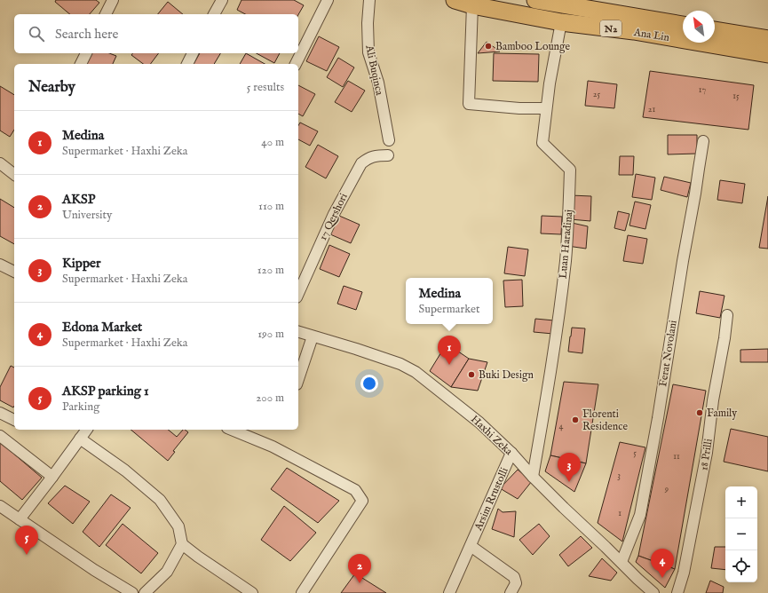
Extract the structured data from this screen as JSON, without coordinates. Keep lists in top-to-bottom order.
{
  "streets": {
    "main road": ["N2", "Ana Lin"],
    "street": [
      "Ali Buqinca",
      "17 Qershori",
      "Luan Haradinaj",
      "Ferat Novolani",
      "Haxhi Zeka",
      "18 Prilli",
      "Arsim Rrustolli"
    ]
  },
  "crossings": [
    ["Ana Lin", "Luan Haradinaj"],
    ["Luan Haradinaj", "Haxhi Zeka"],
    ["Ferat Novolani", "Haxhi Zeka"],
    ["Haxhi Zeka", "Arsim Rrustolli"]
  ],
  "places": [
    "Bamboo Lounge",
    "Buki Design",
    "Family",
    "Florenti Residence"
  ],
  "house_numbers": [
    "17",
    "25",
    "15",
    "21",
    "4",
    "5",
    "11",
    "3",
    "9",
    "1"
  ],
  "north": "top left",
  "page": {
    "search": "Search here",
    "heading": ["Nearby", "5 results"],
    "list": [
      {
        "mark": "1",
        "name": "Medina",
        "note": "Supermarket · Haxhi Zeka",
        "value": "40 m"
      },
      {
        "mark": "2",
        "name": "AKSP",
        "note": "University",
        "value": "110 m"
      },
      {
        "mark": "3",
        "name": "Kipper",
        "note": "Supermarket · Haxhi Zeka",
        "value": "120 m"
      },
      {
        "mark": "4",
        "name": "Edona Market",
        "note": "Supermarket · Haxhi Zeka",
        "value": "190 m"
      },
      {
        "mark": "5",
        "name": "AKSP parking 1",
        "note": "Parking",
        "value": "200 m"
      }
    ],
    "popup": ["Medina", "Supermarket"],
    "pins": [
      "1",
      "3",
      "5",
      "4",
      "2"
    ],
    "map_buttons": ["+", "−"]
  }
}
